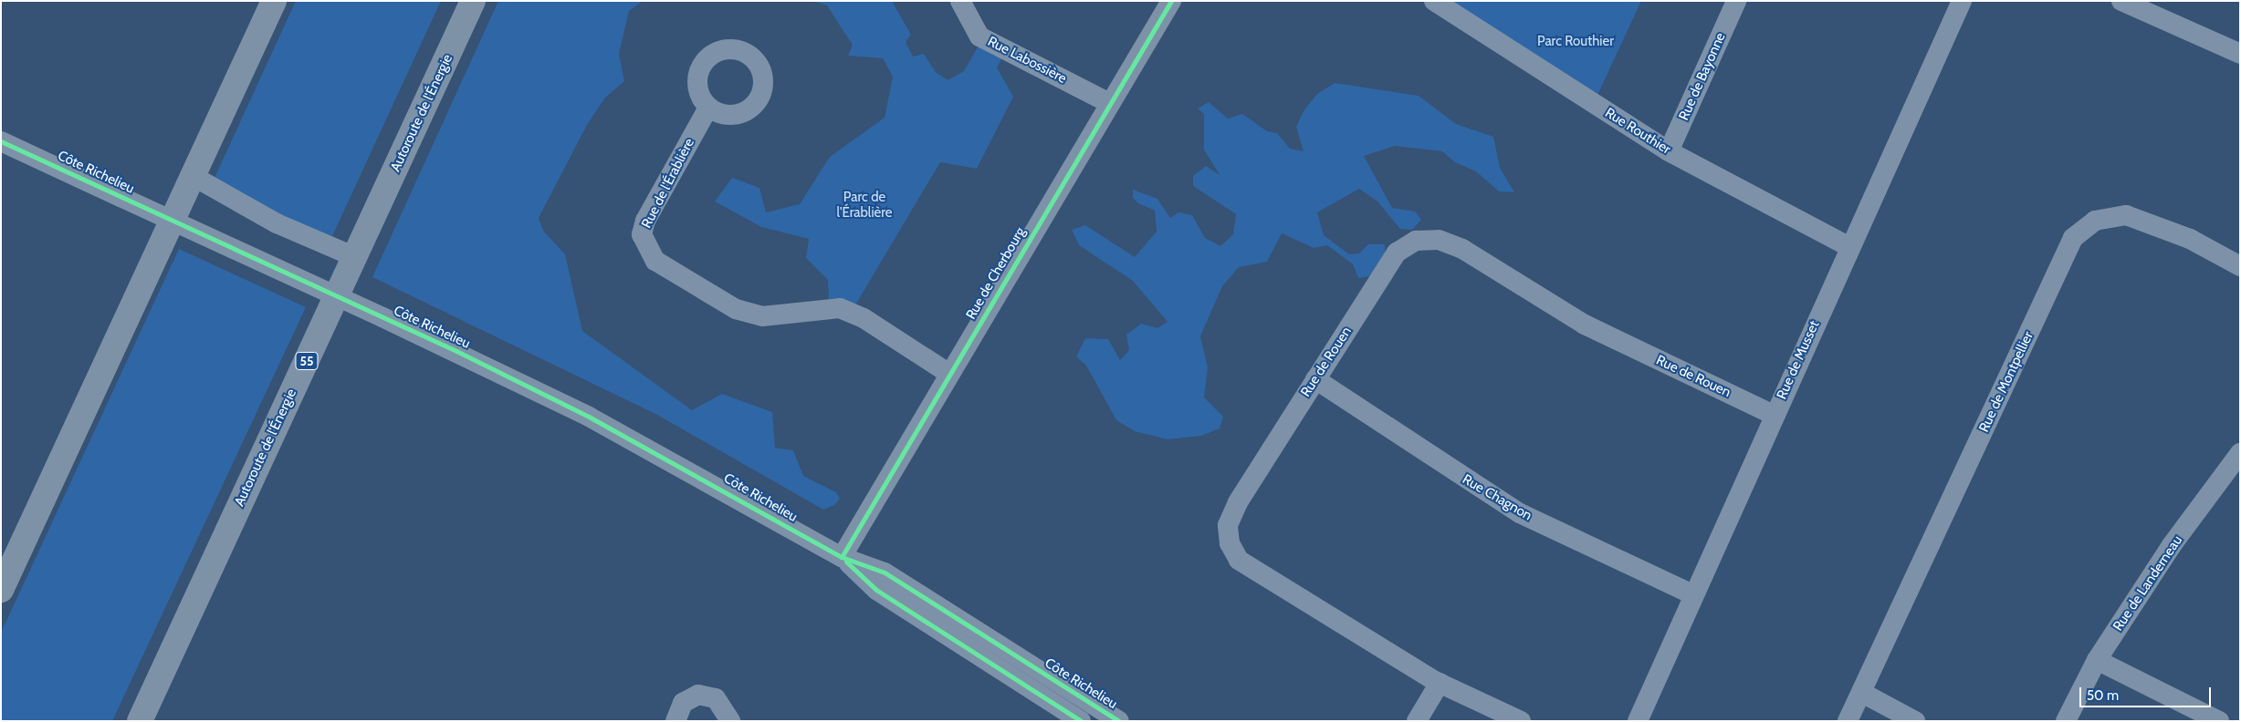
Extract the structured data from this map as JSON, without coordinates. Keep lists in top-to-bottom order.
{
  "streets": {
    "highway": ["Autoroute de l'Énergie", "55"],
    "street": [
      "Rue Labossière",
      "Rue de Bayonne",
      "Rue Routhier",
      "Côte Richelieu",
      "Rue de l'Érablière",
      "Rue de Cherbourg",
      "Rue de Musset",
      "Rue de Rouen",
      "Rue de Montpellier",
      "Rue Chagnon",
      "Rue de Landerneau"
    ]
  },
  "crossings": [
    ["Rue Labossière", "Rue de Cherbourg"],
    ["Rue de Bayonne", "Rue Routhier"],
    ["Rue Routhier", "Rue de Musset"],
    ["Côte Richelieu", "Rue de Cherbourg"],
    ["Rue de l'Érablière", "Rue de Cherbourg"],
    ["Rue de Musset", "Rue de Rouen"],
    ["Rue de Musset", "Rue Chagnon"],
    ["Rue de Rouen", "Rue Chagnon"]
  ],
  "parks": ["Parc Routhier", "Parc de l'Érablière"],
  "scale_bar": "50 m"
}
